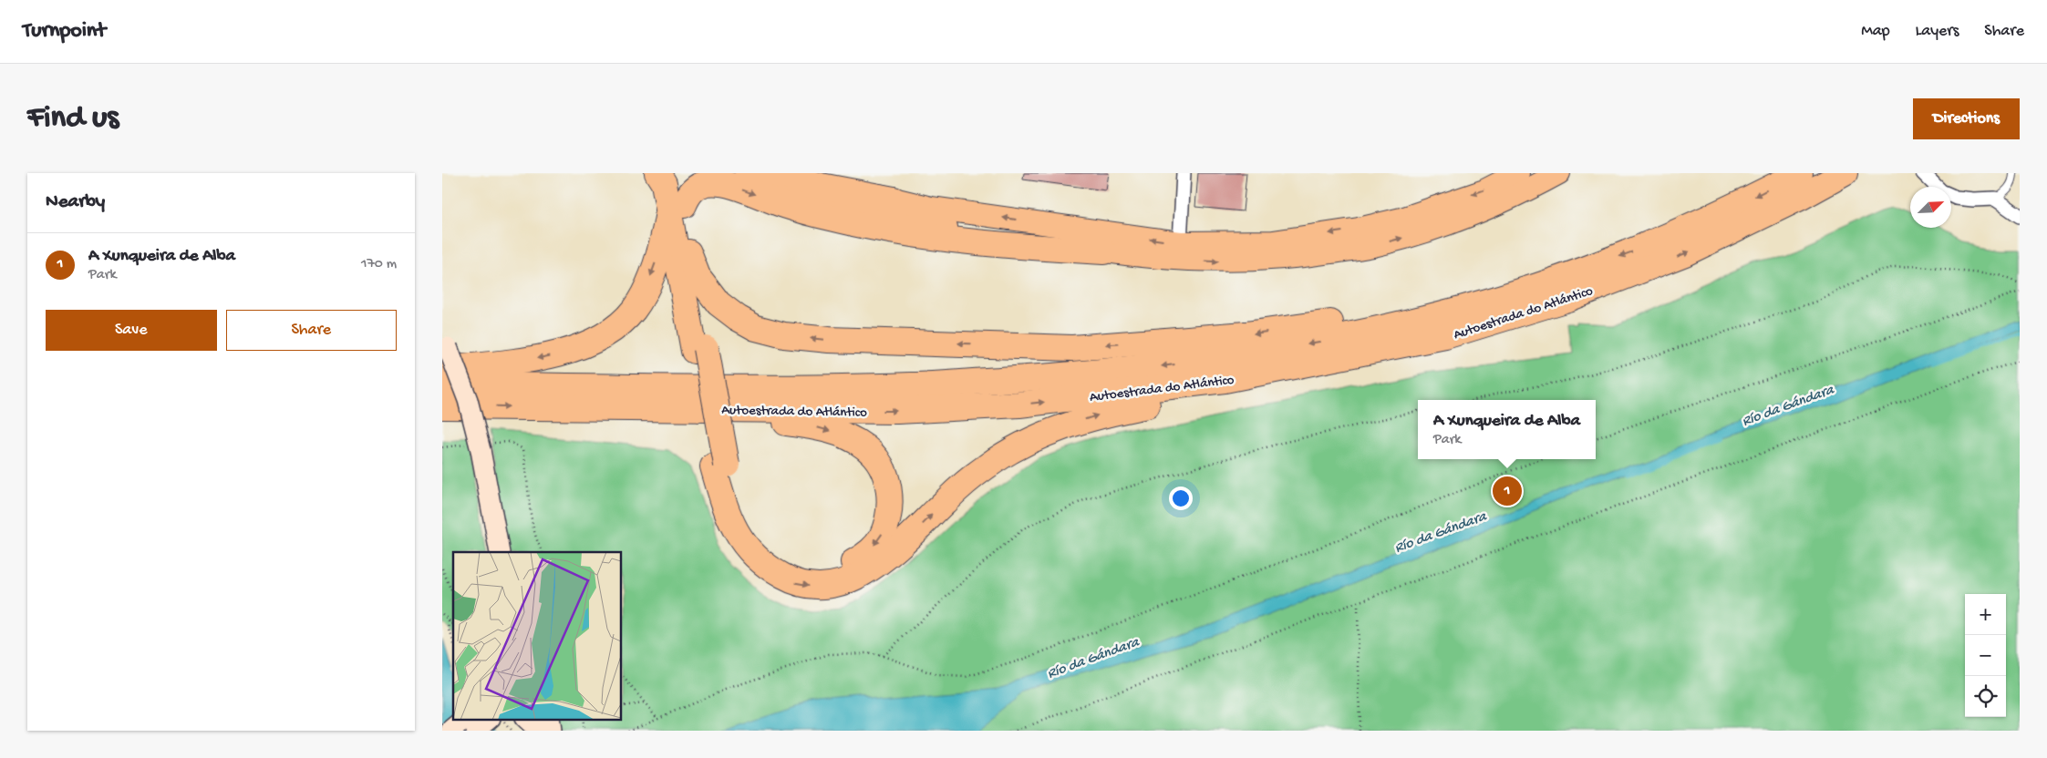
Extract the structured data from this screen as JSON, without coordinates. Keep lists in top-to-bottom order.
{
  "streets": {
    "highway": ["Autoestrada do Atlántico"]
  },
  "water": ["Río da Gándara"],
  "north": "top right",
  "page": {
    "header": "Turnpoint",
    "nav": ["Map", "Layers", "Share"],
    "buttons": [
      "Directions",
      ["Save", "Share"]
    ],
    "title": "Find us",
    "heading": "Nearby",
    "list": [
      {
        "mark": "1",
        "name": "A Xunqueira de Alba",
        "note": "Park",
        "value": "170 m"
      }
    ],
    "popup": ["A Xunqueira de Alba", "Park"],
    "pins": "1",
    "map_buttons": ["+", "−"]
  }
}
